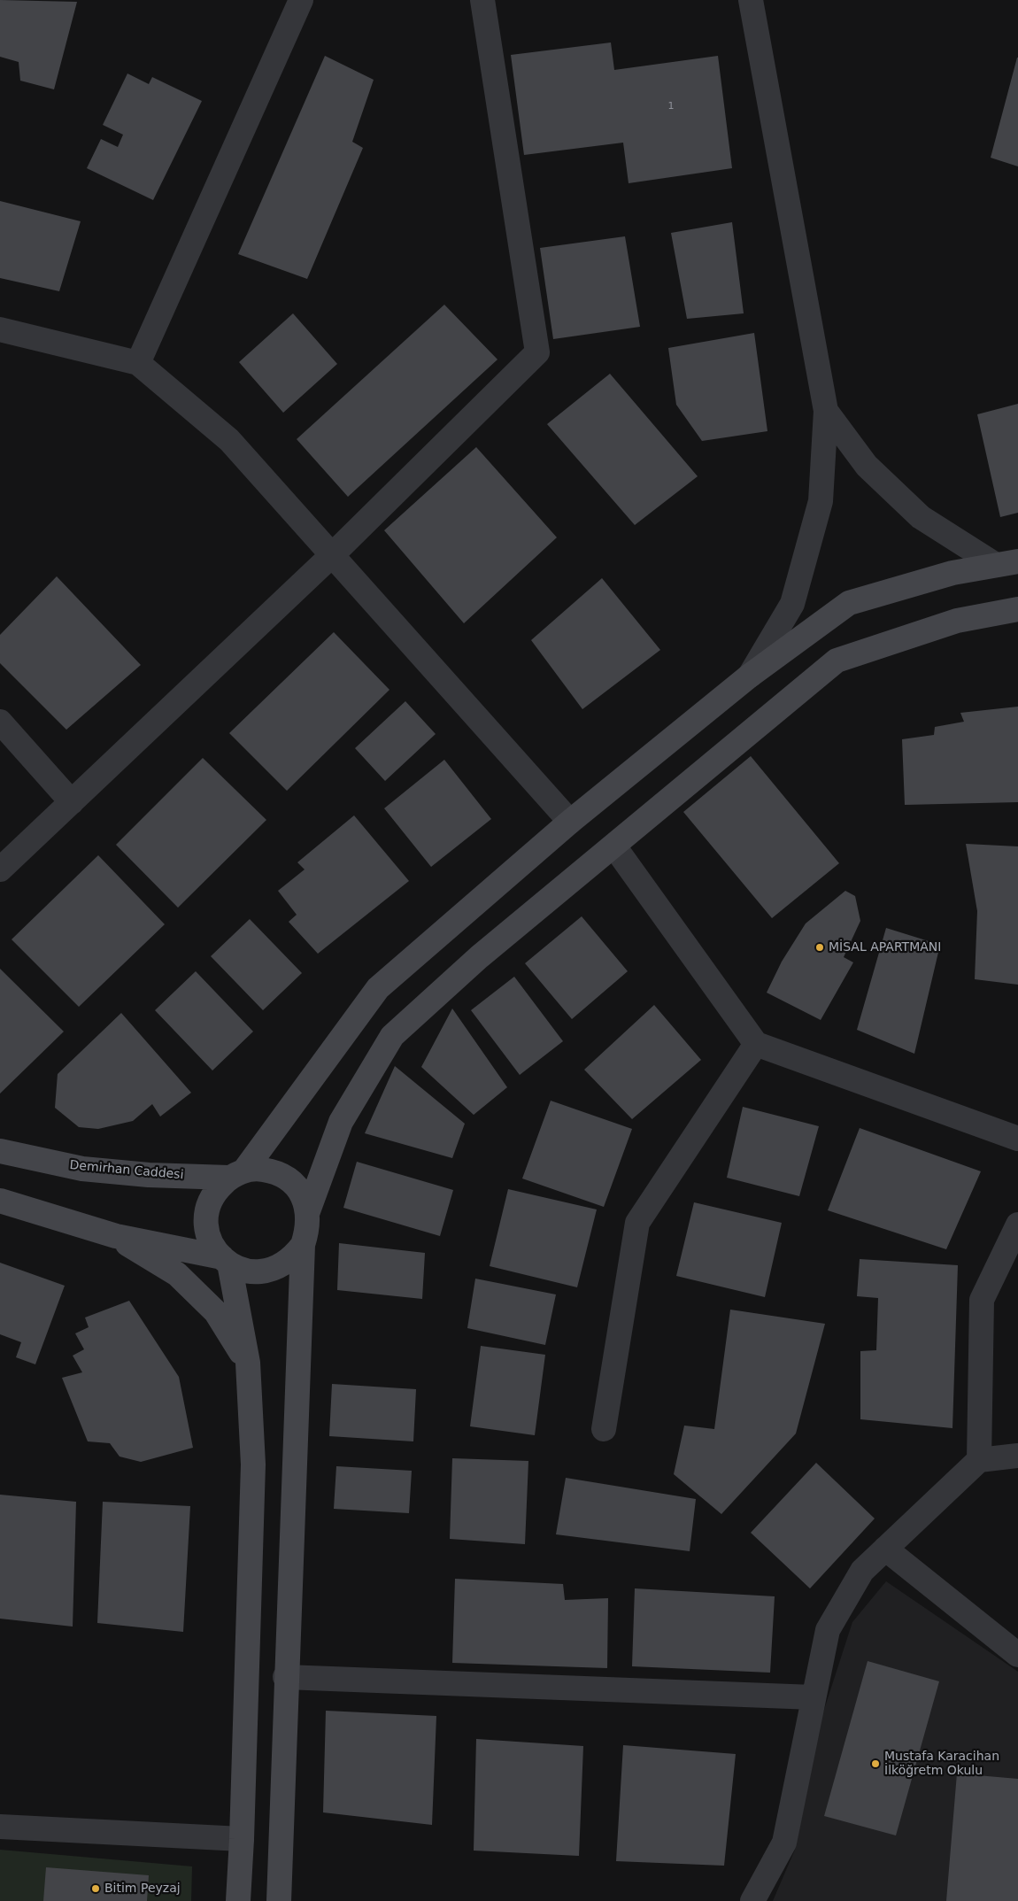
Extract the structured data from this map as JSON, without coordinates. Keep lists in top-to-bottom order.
{
  "streets": {
    "main road": ["Demirhan Caddesi"]
  },
  "places": ["MİSAL APARTMANI", "Mustafa Karacihan İlköğretm Okulu", "Bitim Peyzaj"],
  "house_numbers": ["1"]
}
